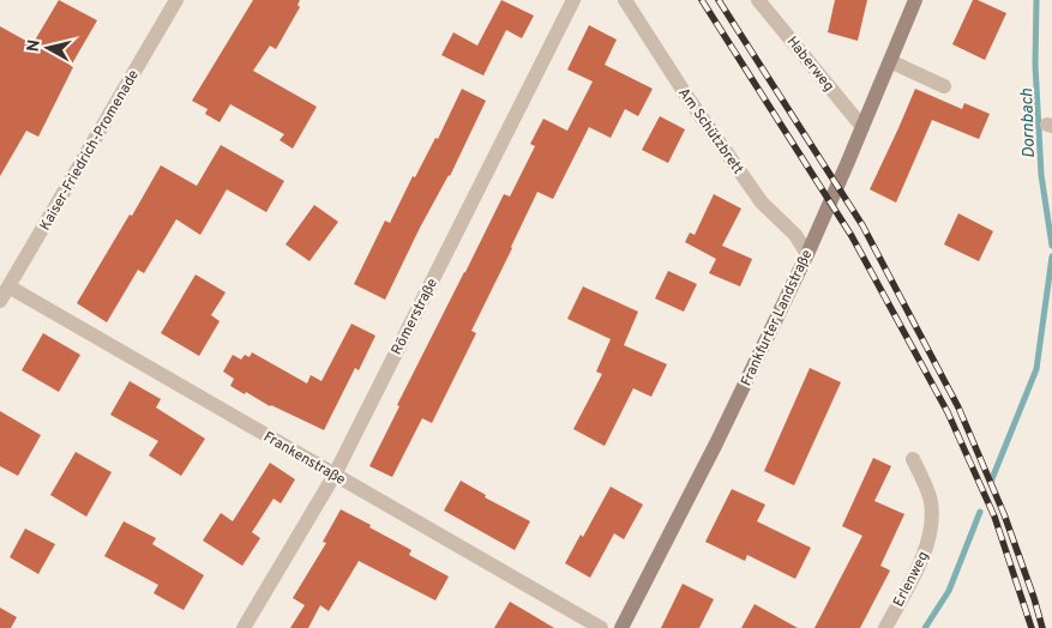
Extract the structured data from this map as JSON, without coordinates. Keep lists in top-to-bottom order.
{
  "streets": {
    "street": [
      "Haberweg",
      "Am Schützbrett",
      "Kaiser-Friedrich-Promenade",
      "Römerstraße",
      "Frankfurter Landstraße",
      "Frankenstraße",
      "Erlenweg"
    ]
  },
  "crossings": [
    ["Haberweg", "Frankfurter Landstraße"],
    ["Am Schützbrett", "Frankfurter Landstraße"],
    ["Kaiser-Friedrich-Promenade", "Frankenstraße"],
    ["Römerstraße", "Frankenstraße"]
  ],
  "water": ["Dornbach"],
  "north": "left"
}
